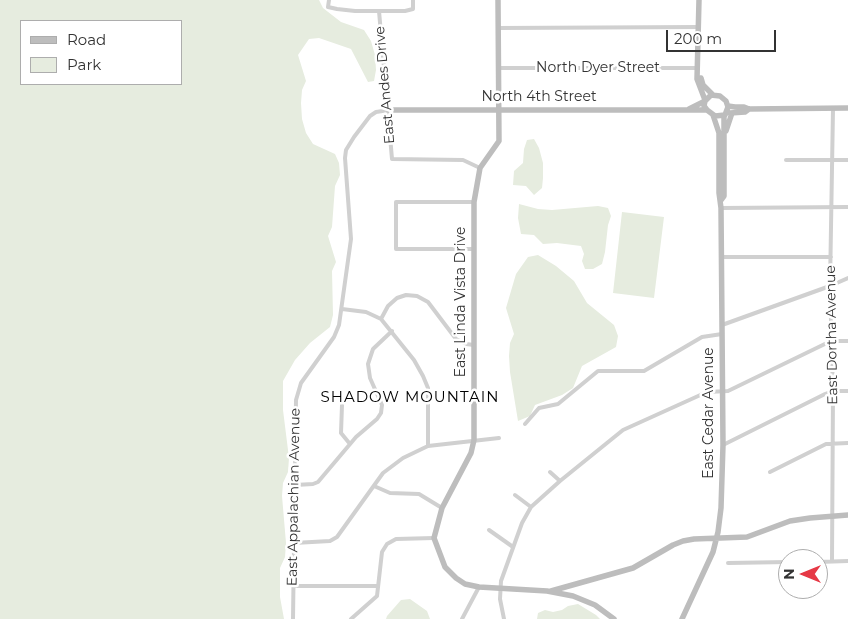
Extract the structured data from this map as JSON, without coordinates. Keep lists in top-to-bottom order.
{
  "streets": {
    "street": [
      "North Dyer Street",
      "East Andes Drive",
      "North 4th Street",
      "East Linda Vista Drive",
      "East Dortha Avenue",
      "East Cedar Avenue",
      "East Appalachian Avenue"
    ]
  },
  "crossings": [
    ["North Dyer Street", "East Linda Vista Drive"],
    ["East Andes Drive", "North 4th Street"],
    ["East Andes Drive", "East Linda Vista Drive"],
    ["East Andes Drive", "East Appalachian Avenue"],
    ["North 4th Street", "East Linda Vista Drive"],
    ["North 4th Street", "East Cedar Avenue"],
    ["North 4th Street", "East Appalachian Avenue"]
  ],
  "districts": ["SHADOW MOUNTAIN"],
  "legend": ["Road", "Park"],
  "scale_bar": "200 m",
  "north": "left"
}
